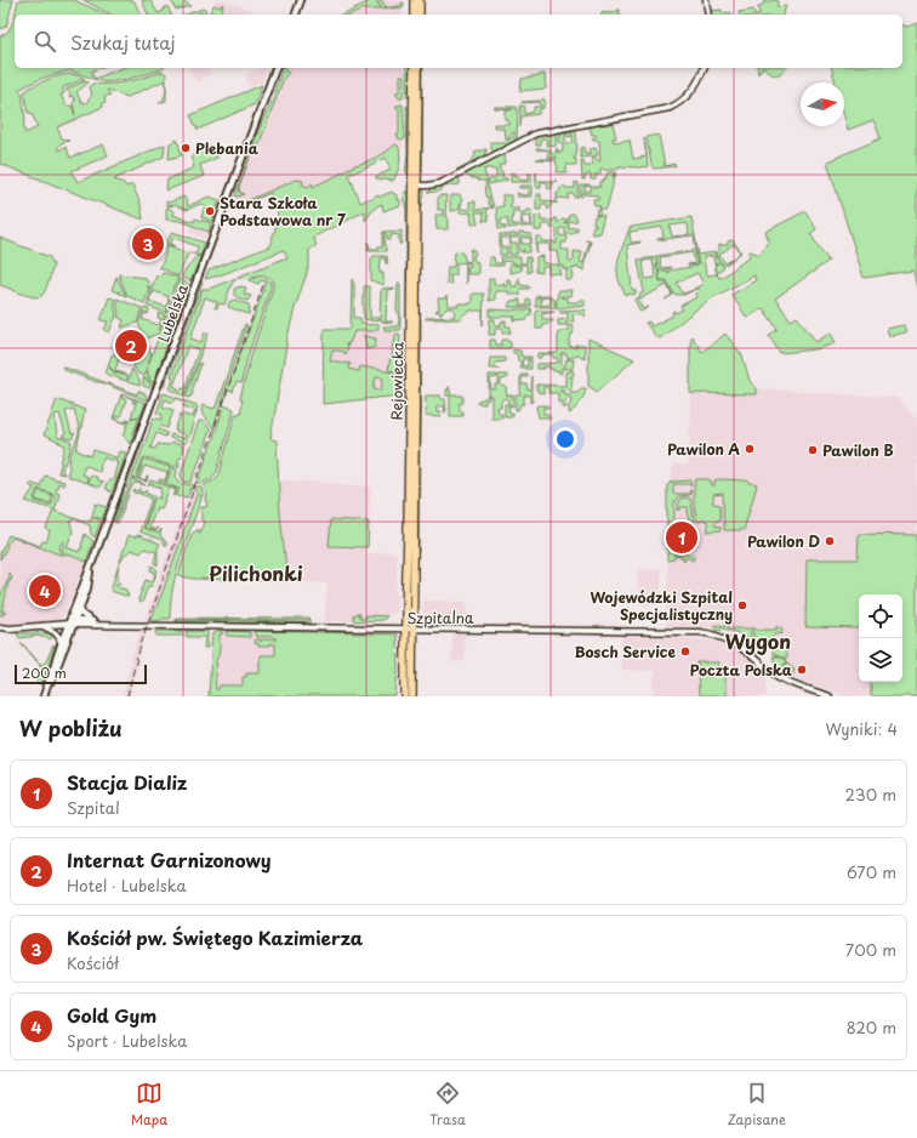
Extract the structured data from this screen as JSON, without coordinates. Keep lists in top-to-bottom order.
{
  "streets": {
    "highway": ["Rejowiecka"],
    "main road": ["Lubelska"],
    "street": ["Szpitalna"]
  },
  "crossings": [
    ["Lubelska", "Szpitalna"],
    ["Rejowiecka", "Szpitalna"]
  ],
  "districts": ["Pilichonki", "Wygon"],
  "places": [
    "Plebania",
    "Stara Szkoła Podstawowa nr 7",
    "Pawilon A",
    "Pawilon B",
    "Pawilon D",
    "Wojewódzki Szpital Specjalistyczny",
    "Bosch Service",
    "Poczta Polska"
  ],
  "scale_bar": "200 m",
  "north": "right",
  "page": {
    "search": "Szukaj tutaj",
    "pins": [
      "3",
      "2",
      "1",
      "4"
    ],
    "scale": "200 m",
    "heading": ["W pobliżu", "Wyniki: 4"],
    "list": [
      {
        "mark": "1",
        "name": "Stacja Dializ",
        "note": "Szpital",
        "value": "230 m"
      },
      {
        "mark": "2",
        "name": "Internat Garnizonowy",
        "note": "Hotel · Lubelska",
        "value": "670 m"
      },
      {
        "mark": "3",
        "name": "Kościół pw. Świętego Kazimierza",
        "note": "Kościół",
        "value": "700 m"
      },
      {
        "mark": "4",
        "name": "Gold Gym",
        "note": "Sport · Lubelska",
        "value": "820 m"
      }
    ],
    "nav": ["Mapa", "Trasa", "Zapisane"]
  }
}
